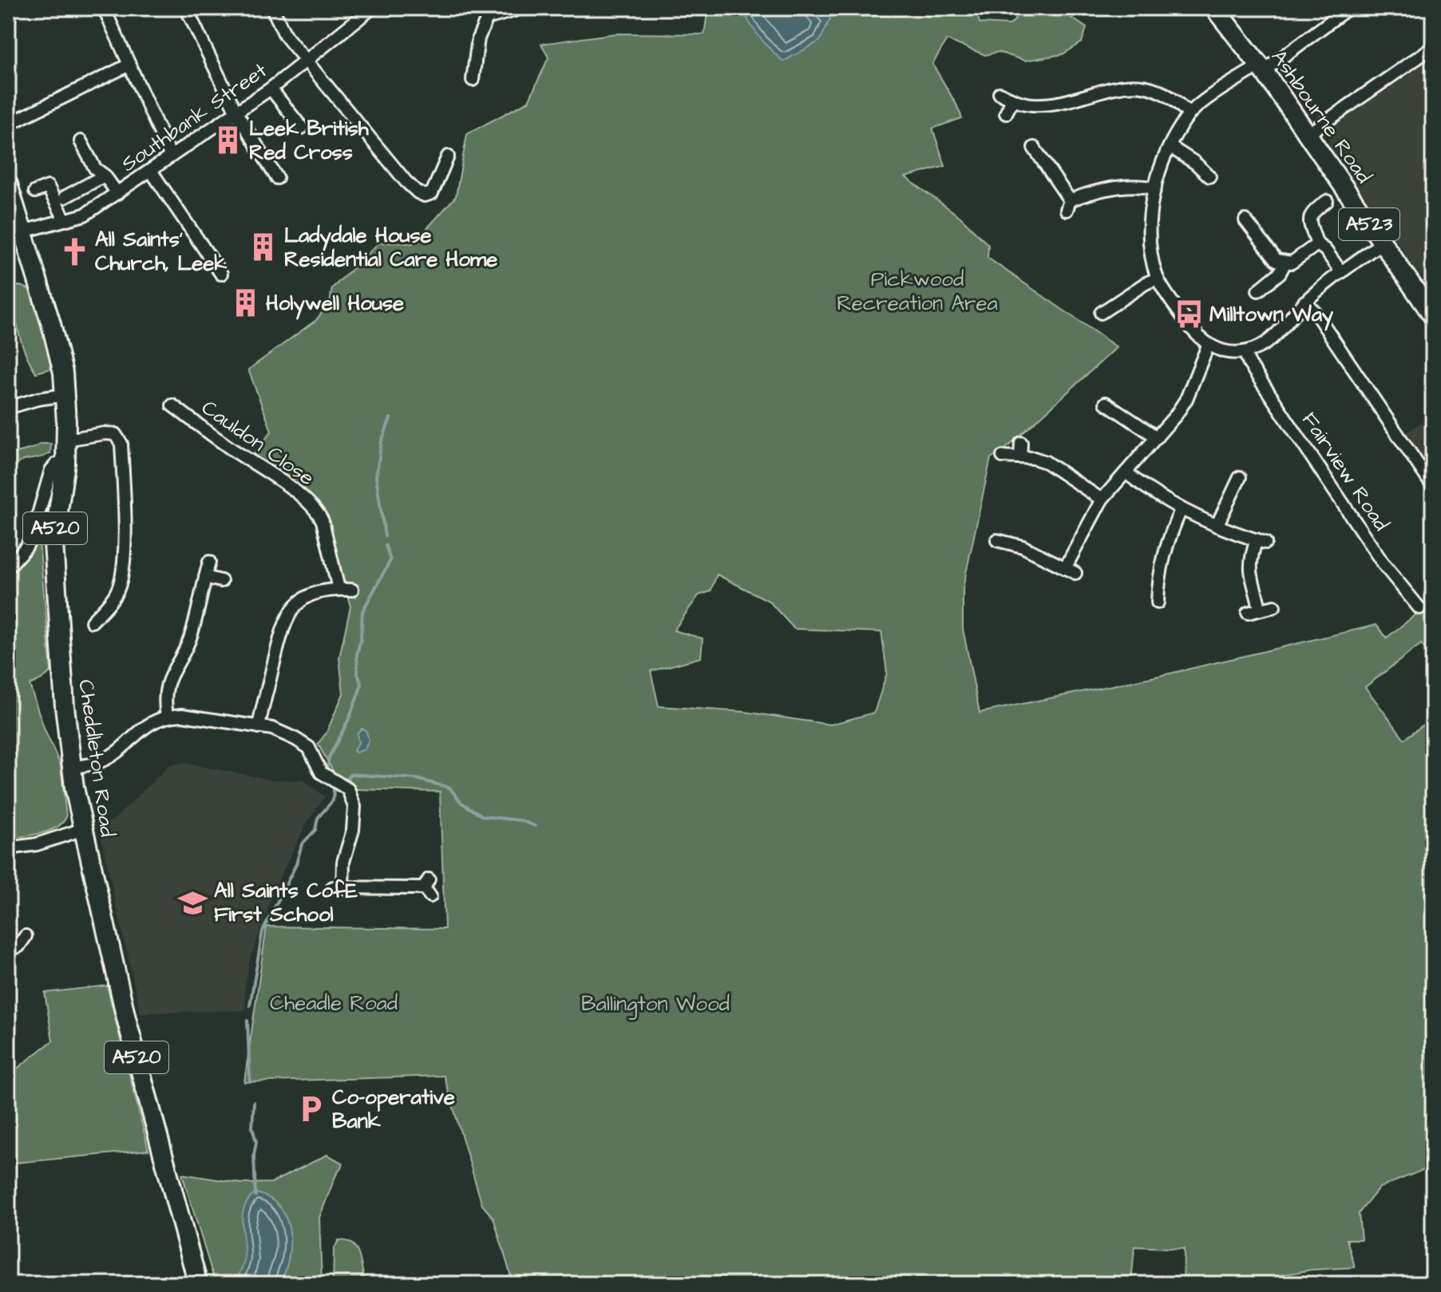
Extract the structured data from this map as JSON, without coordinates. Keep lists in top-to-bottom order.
{
  "streets": {
    "highway": [
      "Ashbourne Road",
      "A523",
      "A520",
      "Cheddleton Road"
    ],
    "street": ["Southbank Street", "Cauldon Close", "Fairview Road"]
  },
  "crossings": [
    ["Southbank Street", "A520"],
    ["Southbank Street", "Cheddleton Road"],
    ["A520", "Cheddleton Road"]
  ],
  "parks": ["Pickwood Recreation Area", "Cheadle Road", "Ballington Wood"],
  "places": {
    "building": ["Leek British Red Cross", "Ladydale House Residential Care Home", "Holywell House"],
    "church": ["All Saints' Church, Leek"],
    "bus stop": ["Milltown Way"],
    "school or university": ["All Saints CofE First School"],
    "parking": ["Co-operative Bank"]
  }
}
